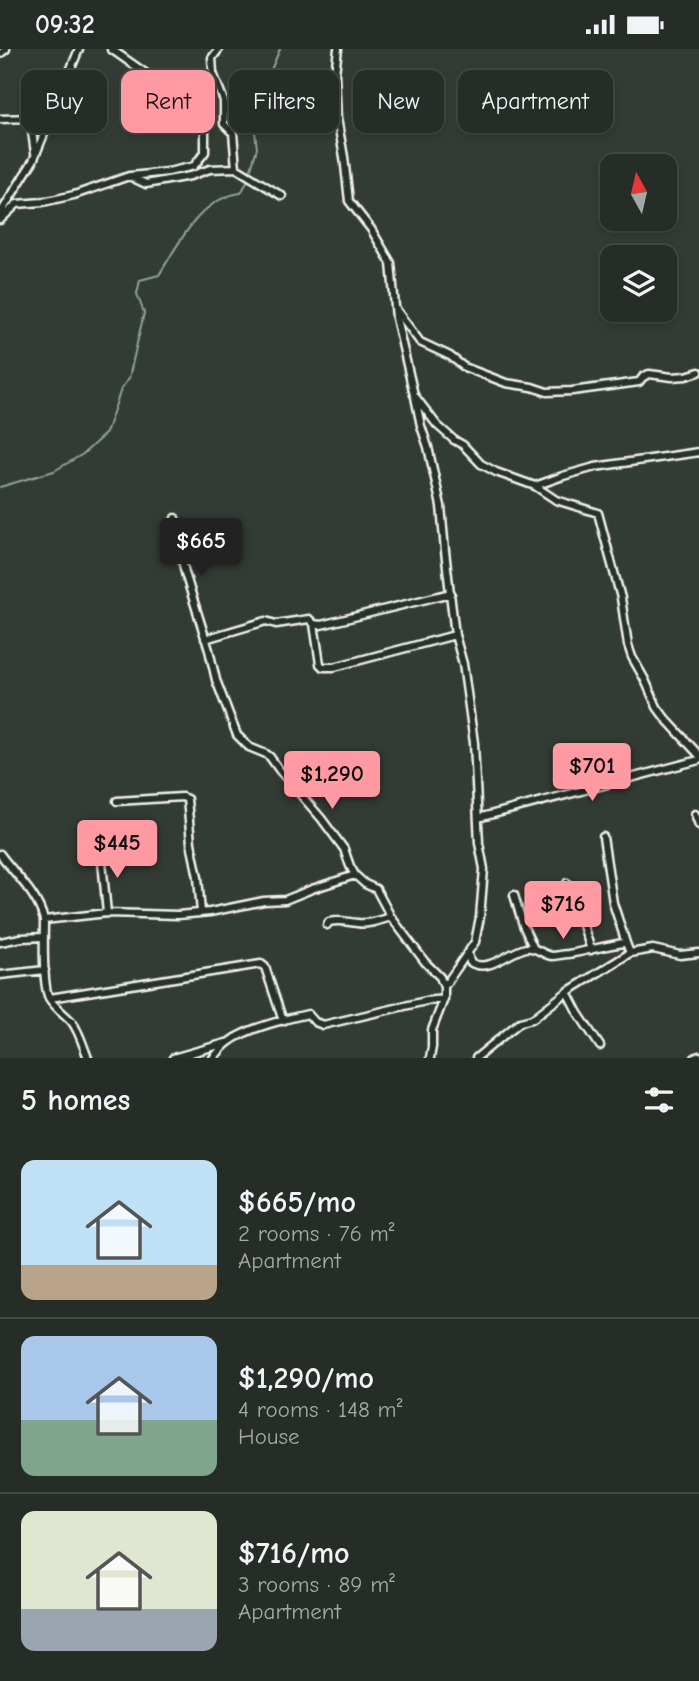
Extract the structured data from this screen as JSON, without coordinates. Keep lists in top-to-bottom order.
{
  "north": "top",
  "page": {
    "status": "09:32",
    "chip": [
      "Buy",
      "Rent",
      "Filters",
      "New",
      "Apartment"
    ],
    "price": [
      "$665",
      "$701",
      "$1,290",
      "$445",
      "$716"
    ],
    "heading": "5 homes",
    "list": [
      {
        "name": "$665/mo",
        "note": "2 rooms · 76 m² · Apartment"
      },
      {
        "name": "$1,290/mo",
        "note": "4 rooms · 148 m² · House"
      },
      {
        "name": "$716/mo",
        "note": "3 rooms · 89 m² · Apartment"
      }
    ]
  }
}
